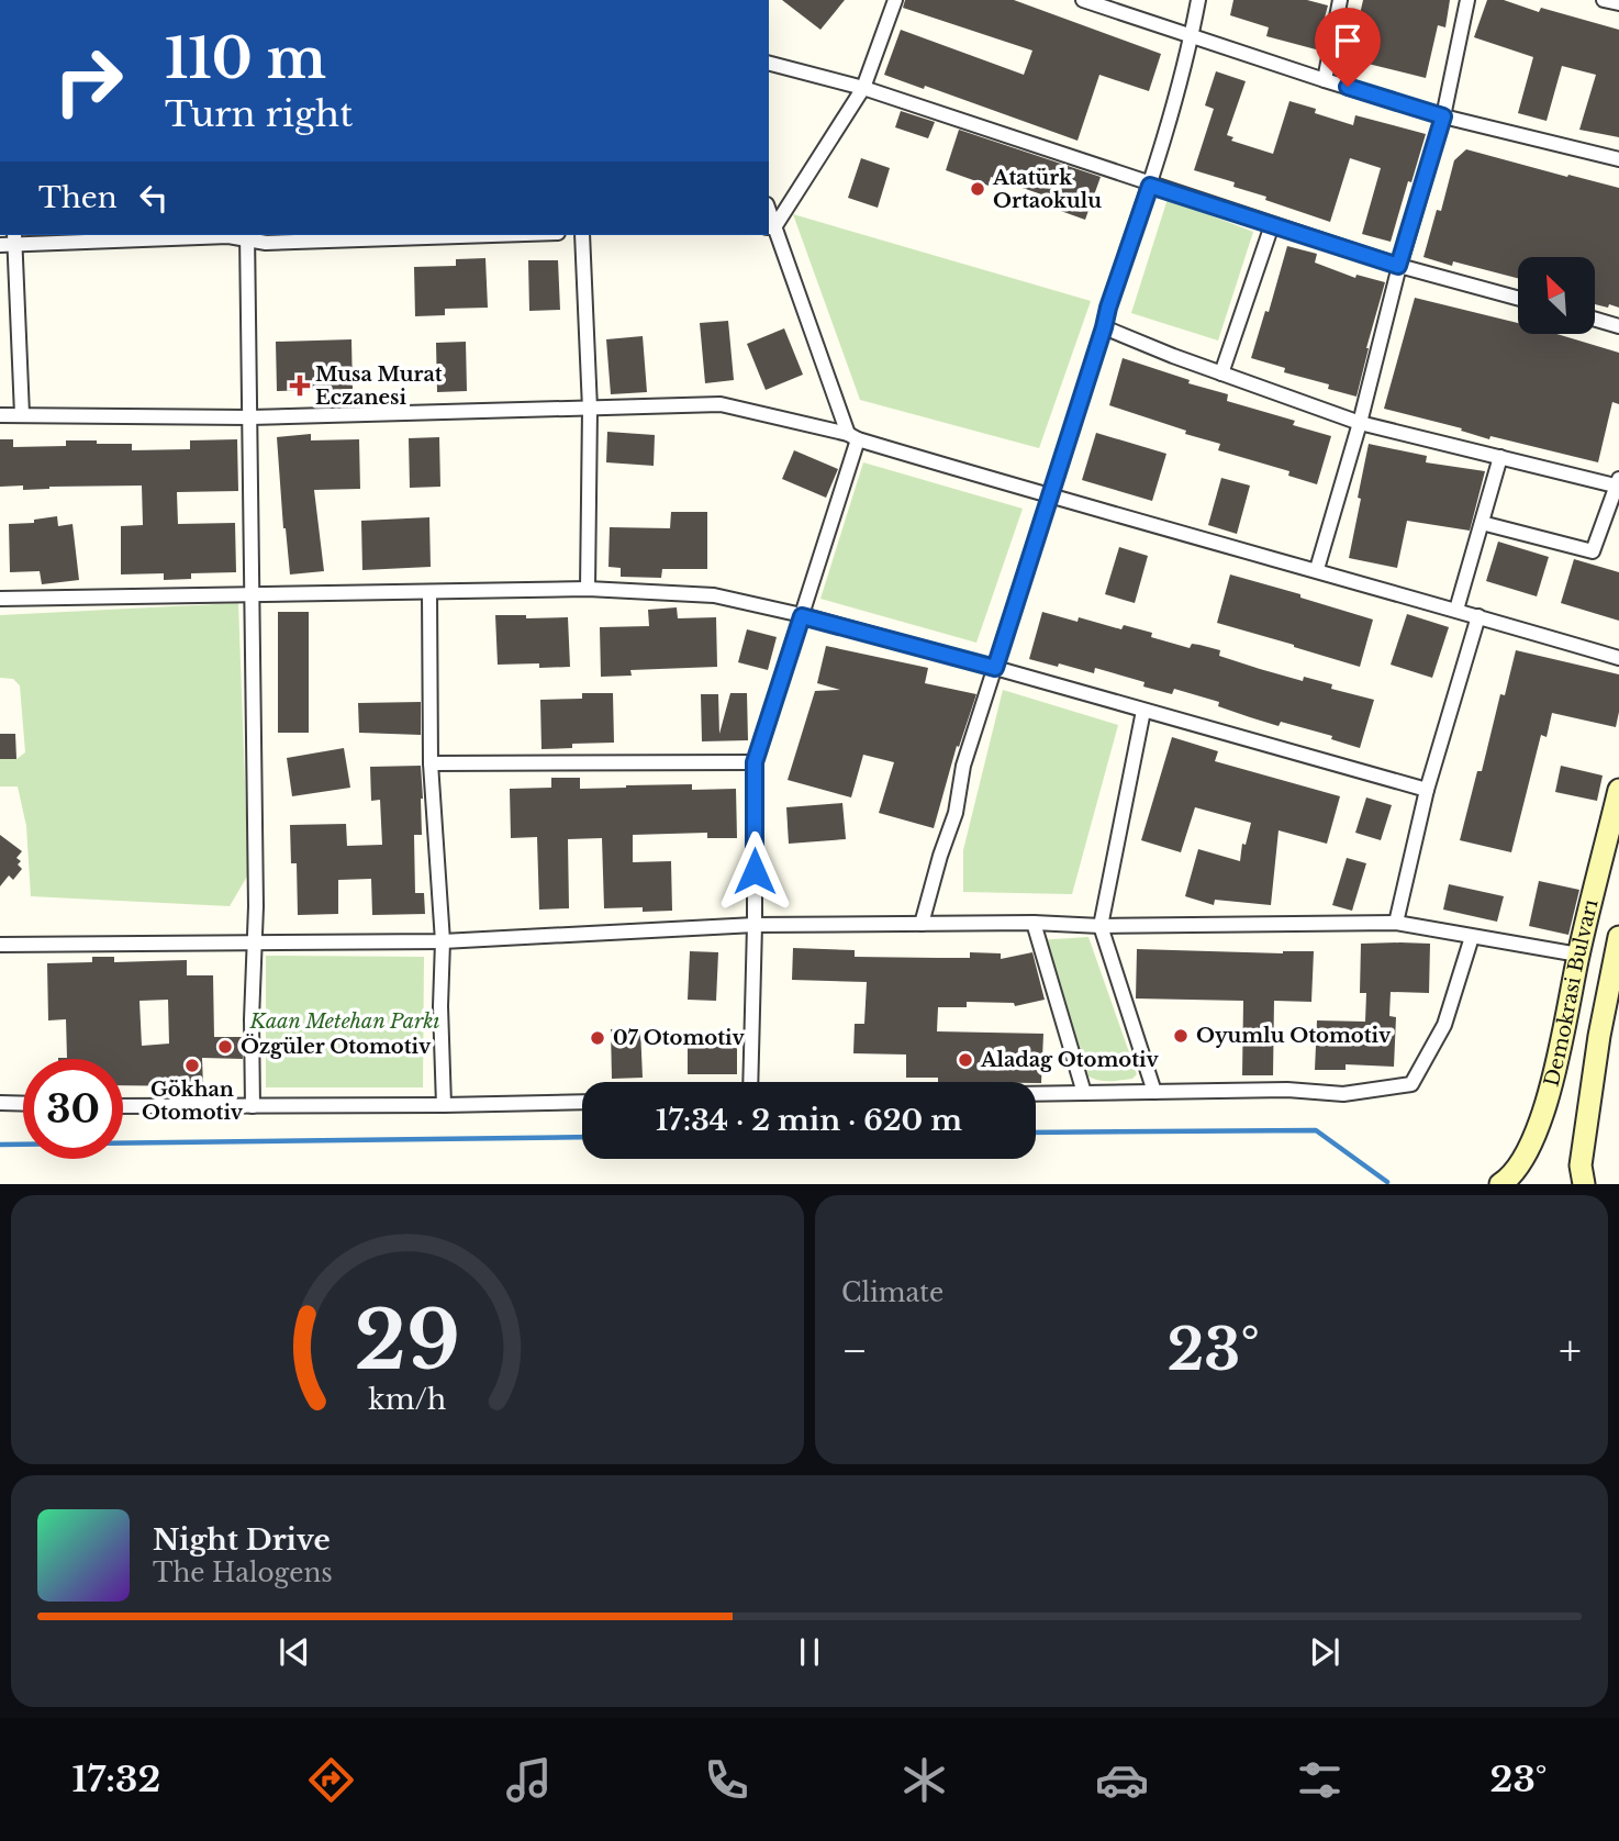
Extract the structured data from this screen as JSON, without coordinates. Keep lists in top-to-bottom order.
{
  "streets": {
    "main road": ["Demokrasi Bulvarı"]
  },
  "parks": ["Kaan Metehan Parkı"],
  "places": {
    "other": [
      "Atatürk Ortaokulu",
      "Oyumlu Otomotiv",
      "07 Otomotiv",
      "Özgüler Otomotiv",
      "Aladag Otomotiv",
      "Gökhan Otomotiv"
    ],
    "health": ["Musa Murat Eczanesi"]
  },
  "north": "top left",
  "page": {
    "turn": ["110 m", "Turn right"],
    "then": "Then",
    "limit": "30",
    "trip": "17:34 · 2 min · 620 m",
    "tile": "Climate",
    "heat": ["−", "23°", "+"],
    "song": ["Night Drive", "The Halogens"],
    "tabs": ["17:32", "23°"],
    "gauge": ["29", "km/h"]
  }
}
